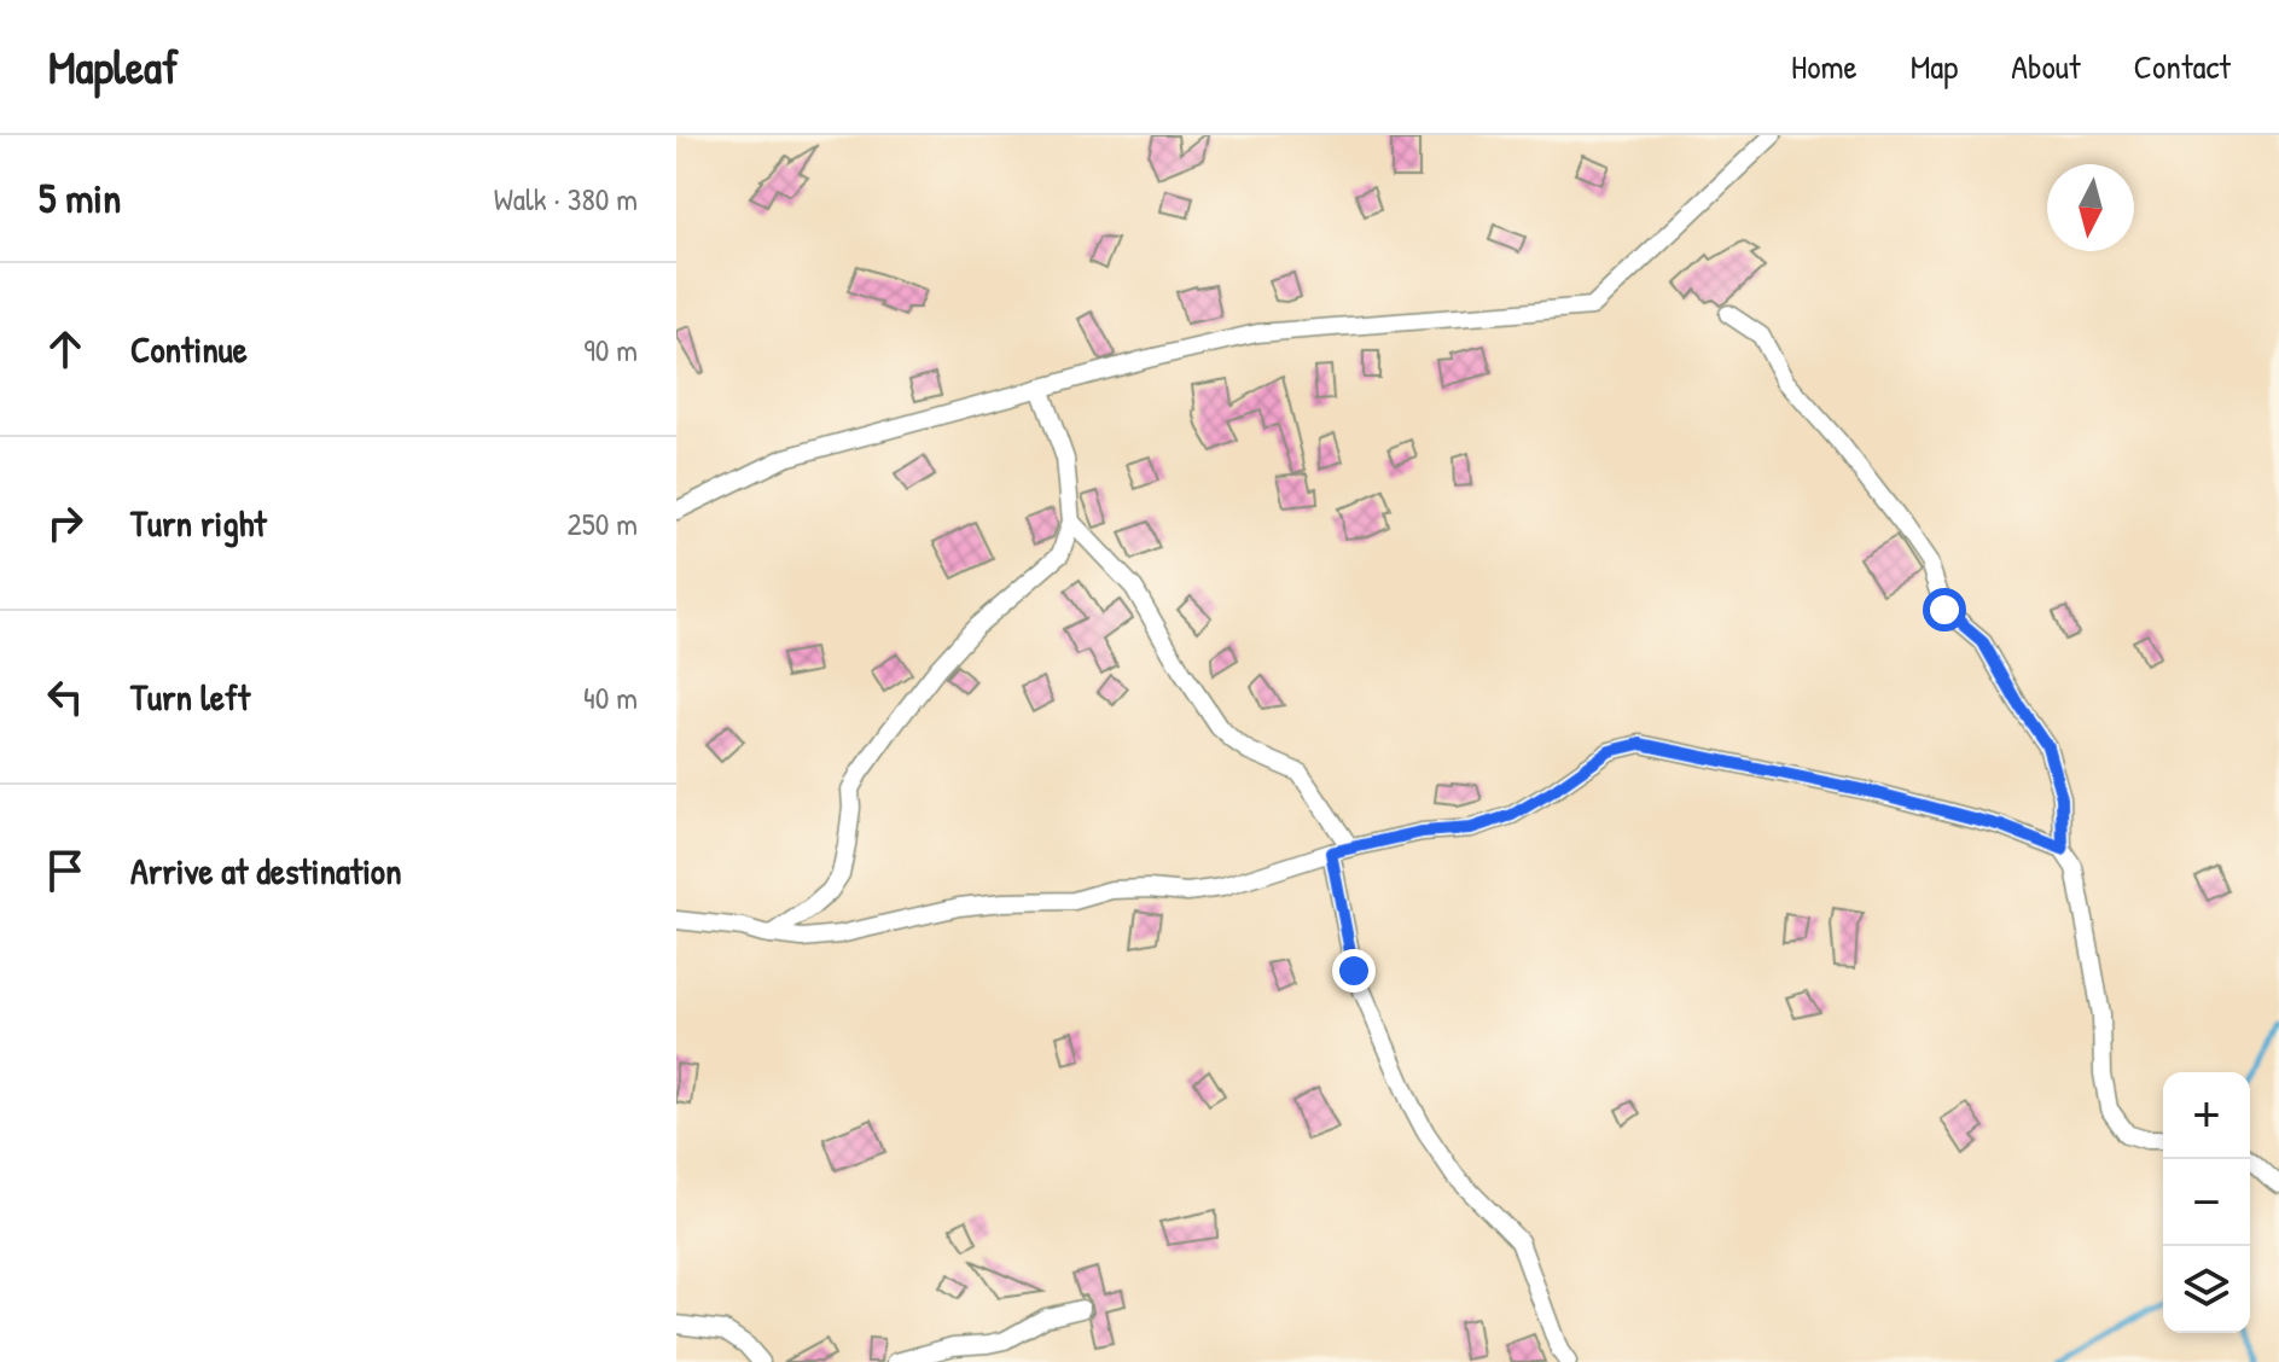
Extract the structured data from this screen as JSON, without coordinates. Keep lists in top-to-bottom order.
{
  "north": "bottom",
  "page": {
    "header": "Mapleaf",
    "nav": [
      "Home",
      "Map",
      "About",
      "Contact"
    ],
    "heading": ["5 min", "Walk · 380 m"],
    "list": [
      ["Continue", "90 m"],
      ["Turn right", "250 m"],
      ["Turn left", "40 m"],
      "Arrive at destination"
    ],
    "map_buttons": ["+", "−"]
  }
}
